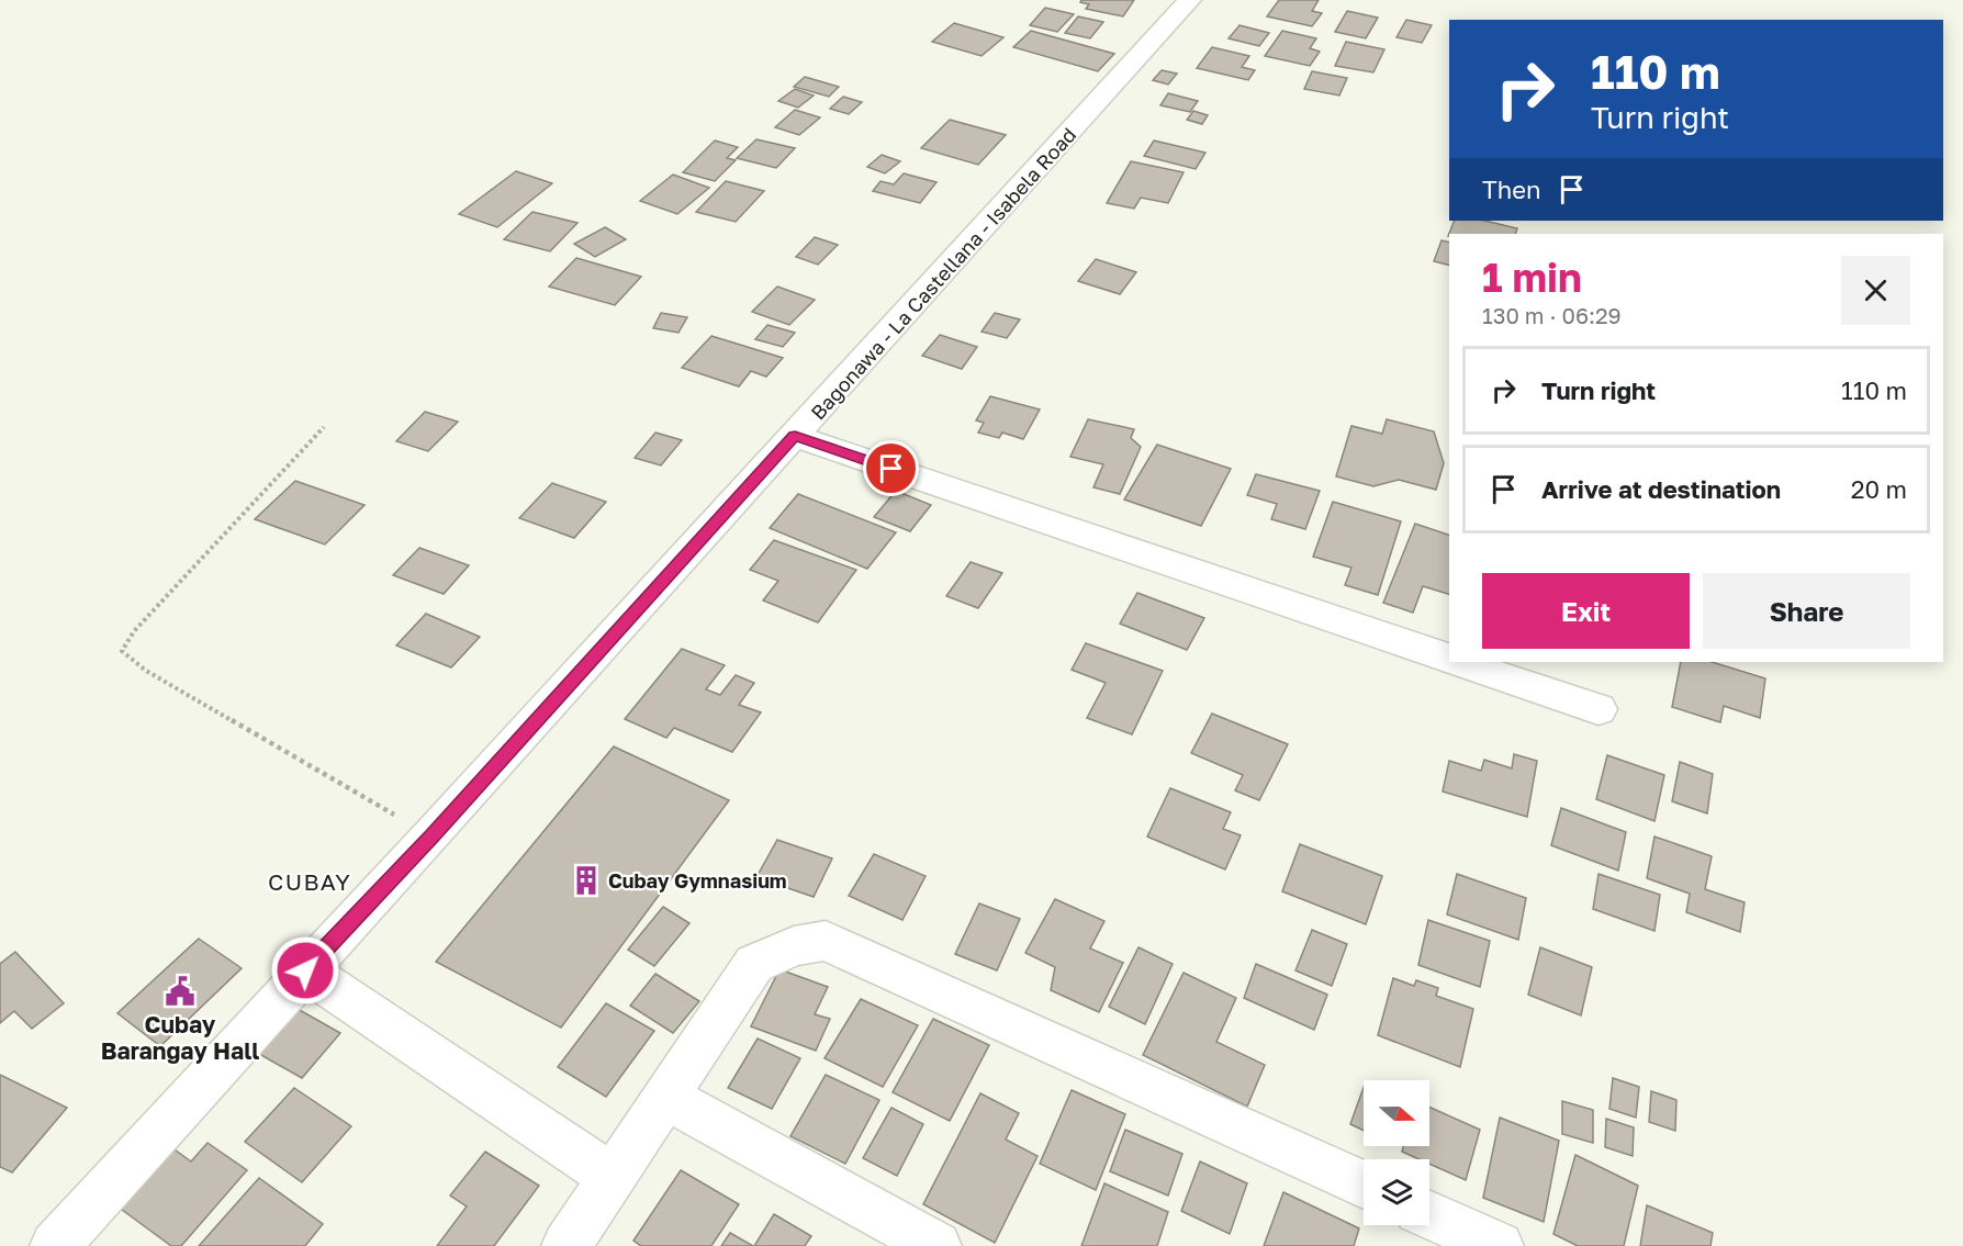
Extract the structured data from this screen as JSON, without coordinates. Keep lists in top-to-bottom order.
{
  "streets": {
    "street": ["Bagonawa - La Castellana - Isabela Road"]
  },
  "districts": ["CUBAY"],
  "places": {
    "building": ["Cubay Gymnasium"],
    "public building": ["Cubay Barangay Hall"]
  },
  "north": "right",
  "page": {
    "turn": ["110 m", "Turn right"],
    "then": "Then",
    "heading": ["1 min", "130 m · 06:29"],
    "list": [
      {
        "name": "Turn right",
        "value": "110 m"
      },
      {
        "name": "Arrive at destination",
        "value": "20 m"
      }
    ],
    "buttons": ["Exit", "Share"]
  }
}
